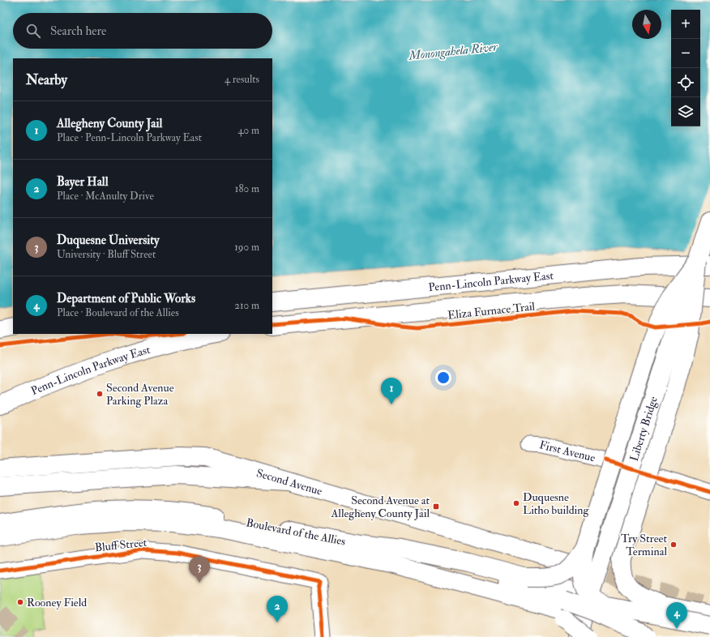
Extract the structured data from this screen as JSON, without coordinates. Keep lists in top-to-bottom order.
{
  "streets": {
    "main road": [
      "Penn-Lincoln Parkway East",
      "Liberty Bridge",
      "Second Avenue",
      "Boulevard of the Allies"
    ],
    "street": ["First Avenue", "Bluff Street"],
    "cycle path": ["Eliza Furnace Trail"]
  },
  "crossings": [
    ["Penn-Lincoln Parkway East", "Liberty Bridge"],
    ["Liberty Bridge", "Boulevard of the Allies"]
  ],
  "water": ["Monongahela River"],
  "places": {
    "other": [
      "Second Avenue Parking Plaza",
      "Duquesne Litho building",
      "Try Street Terminal",
      "Rooney Field"
    ],
    "transit": ["Second Avenue at Allegheny County Jail"]
  },
  "north": "bottom",
  "page": {
    "map_buttons": ["+", "−"],
    "search": "Search here",
    "heading": ["Nearby", "4 results"],
    "list": [
      {
        "mark": "1",
        "name": "Allegheny County Jail",
        "note": "Place · Penn-Lincoln Parkway East",
        "value": "40 m"
      },
      {
        "mark": "2",
        "name": "Bayer Hall",
        "note": "Place · McAnulty Drive",
        "value": "180 m"
      },
      {
        "mark": "3",
        "name": "Duquesne University",
        "note": "University · Bluff Street",
        "value": "190 m"
      },
      {
        "mark": "4",
        "name": "Department of Public Works",
        "note": "Place · Boulevard of the Allies",
        "value": "210 m"
      }
    ],
    "pins": [
      "1",
      "3",
      "2",
      "4"
    ]
  }
}
